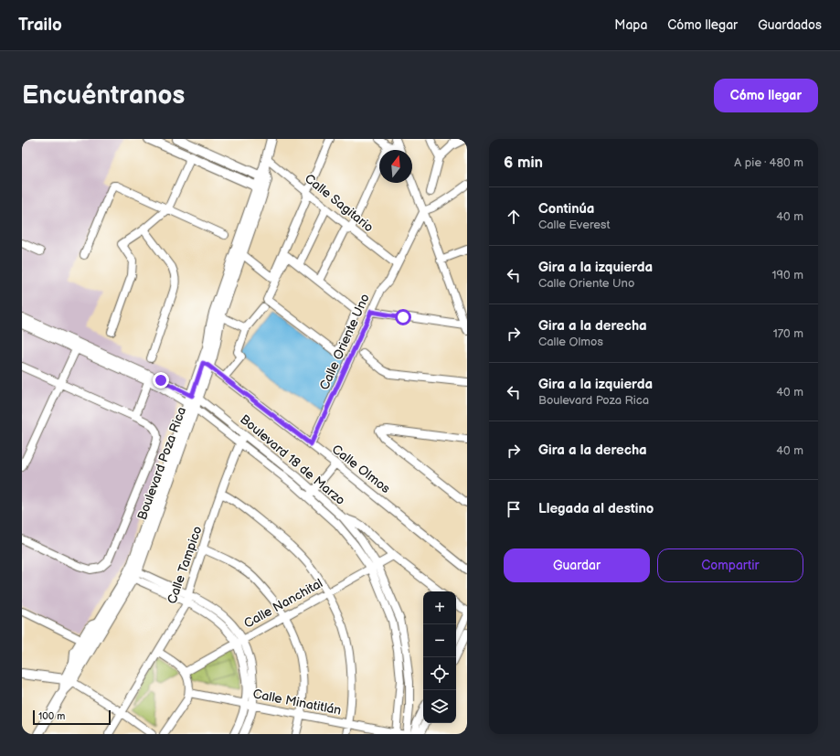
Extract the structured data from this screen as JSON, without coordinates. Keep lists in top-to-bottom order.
{
  "streets": {
    "main road": ["Boulevard Poza Rica"],
    "street": [
      "Calle Sagitario",
      "Calle Oriente Uno",
      "Boulevard 18 de Marzo",
      "Calle Olmos",
      "Calle Tampico",
      "Calle Nanchital",
      "Calle Minatitlán"
    ]
  },
  "crossings": [
    ["Calle Sagitario", "Calle Oriente Uno"],
    ["Calle Sagitario", "Boulevard Poza Rica"],
    ["Calle Oriente Uno", "Calle Olmos"],
    ["Boulevard 18 de Marzo", "Boulevard Poza Rica"],
    ["Boulevard 18 de Marzo", "Calle Tampico"],
    ["Boulevard 18 de Marzo", "Calle Nanchital"],
    ["Boulevard 18 de Marzo", "Calle Minatitlán"],
    ["Boulevard Poza Rica", "Calle Olmos"]
  ],
  "scale_bar": "100 m",
  "north": "top",
  "page": {
    "header": "Trailo",
    "nav": ["Mapa", "Cómo llegar", "Guardados"],
    "buttons": [
      "Cómo llegar",
      ["Guardar", "Compartir"]
    ],
    "title": "Encuéntranos",
    "heading": ["6 min", "A pie · 480 m"],
    "list": [
      ["Continúa", "Calle Everest", "40 m"],
      ["Gira a la izquierda", "Calle Oriente Uno", "190 m"],
      ["Gira a la derecha", "Calle Olmos", "170 m"],
      ["Gira a la izquierda", "Boulevard Poza Rica", "40 m"],
      ["Gira a la derecha", "40 m"],
      "Llegada al destino"
    ],
    "map_buttons": ["+", "−"],
    "scale": "100 m"
  }
}
